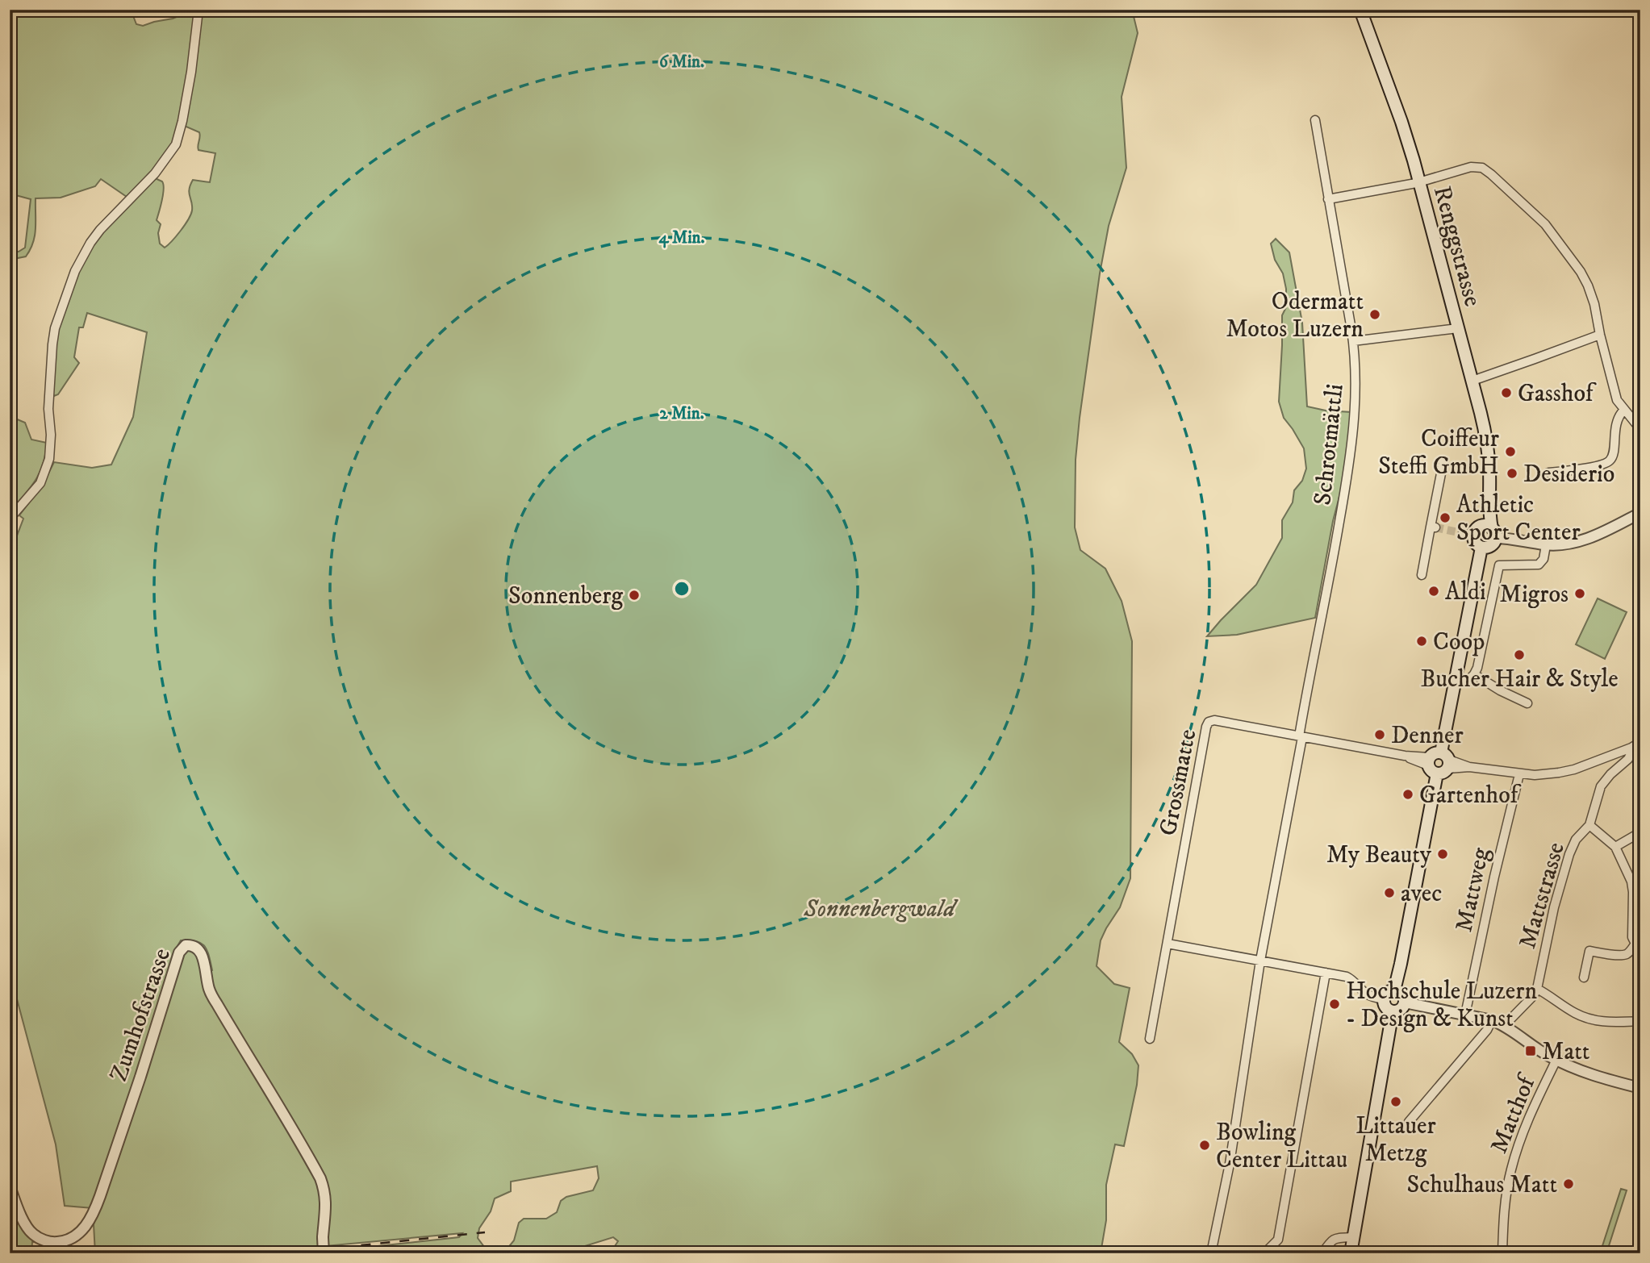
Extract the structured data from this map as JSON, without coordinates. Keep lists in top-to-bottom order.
{
  "streets": {
    "main road": ["Renggstrasse"],
    "street": [
      "Schrotmättli",
      "Grossmatte",
      "Mattweg",
      "Mattstrasse",
      "Zumhofstrasse",
      "Matthof"
    ]
  },
  "crossings": [
    ["Schrotmättli", "Grossmatte"],
    ["Grossmatte", "Mattweg"],
    ["Grossmatte", "Mattstrasse"]
  ],
  "parks": ["Sonnenbergwald"],
  "places": {
    "other": [
      "Odermatt Motos Luzern",
      "Gasshof",
      "Coiffeur Steffi GmbH",
      "Desiderio",
      "Athletic Sport Center",
      "Aldi",
      "Migros",
      "Sonnenberg",
      "Coop",
      "Bucher Hair & Style",
      "Denner",
      "Gartenhof",
      "My Beauty",
      "avec",
      "Hochschule Luzern - Design & Kunst",
      "Littauer Metzg",
      "Bowling Center Littau",
      "Schulhaus Matt"
    ],
    "transit": ["Matt"]
  },
  "rings": ["6 Min.", "4 Min.", "2 Min."]
}
